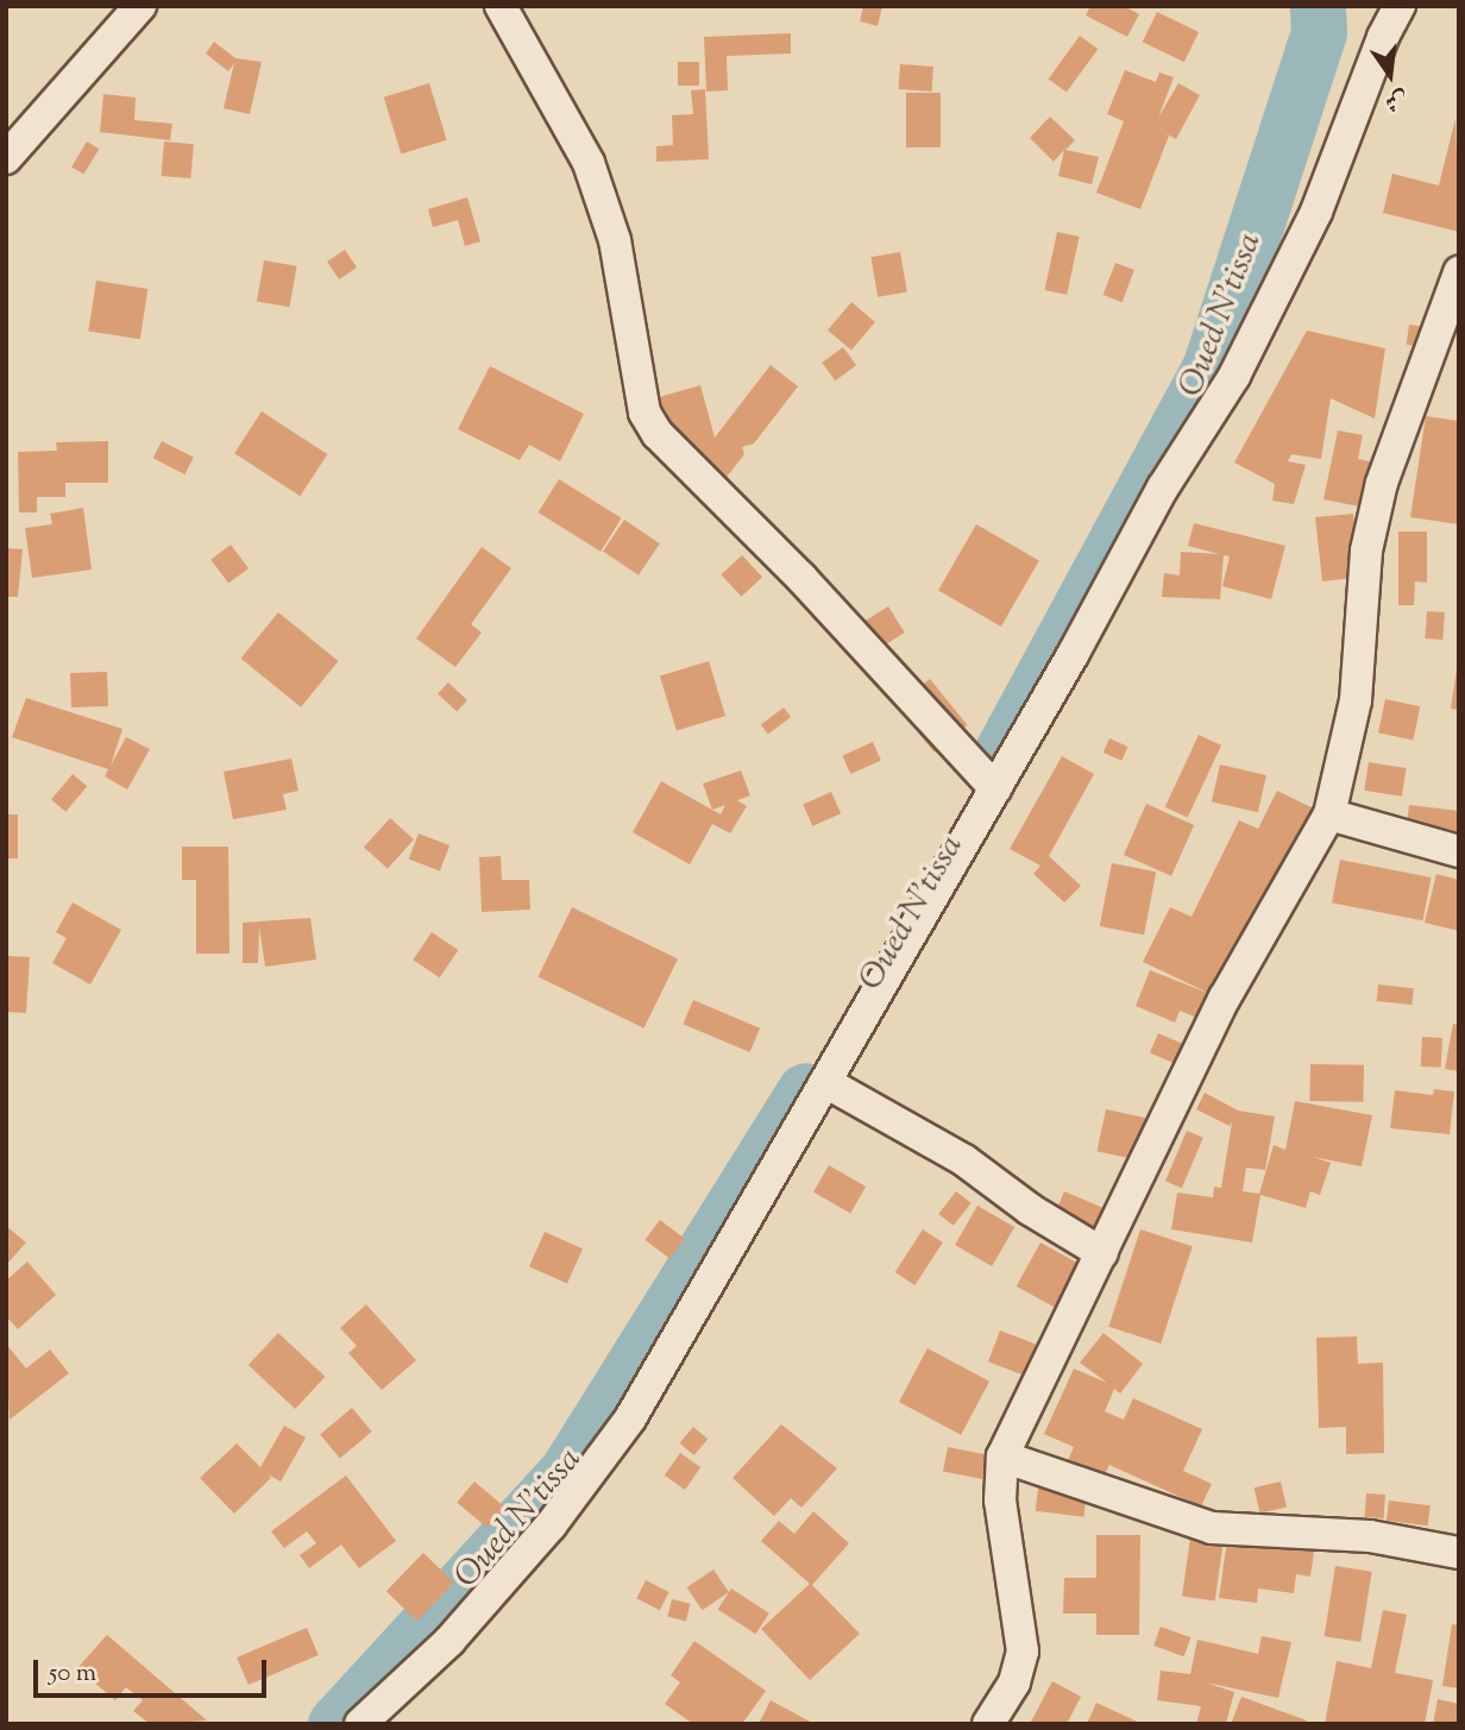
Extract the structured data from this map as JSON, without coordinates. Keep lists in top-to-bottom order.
{
  "water": ["Oued N'tissa"],
  "scale_bar": "50 m",
  "north": "bottom"
}
